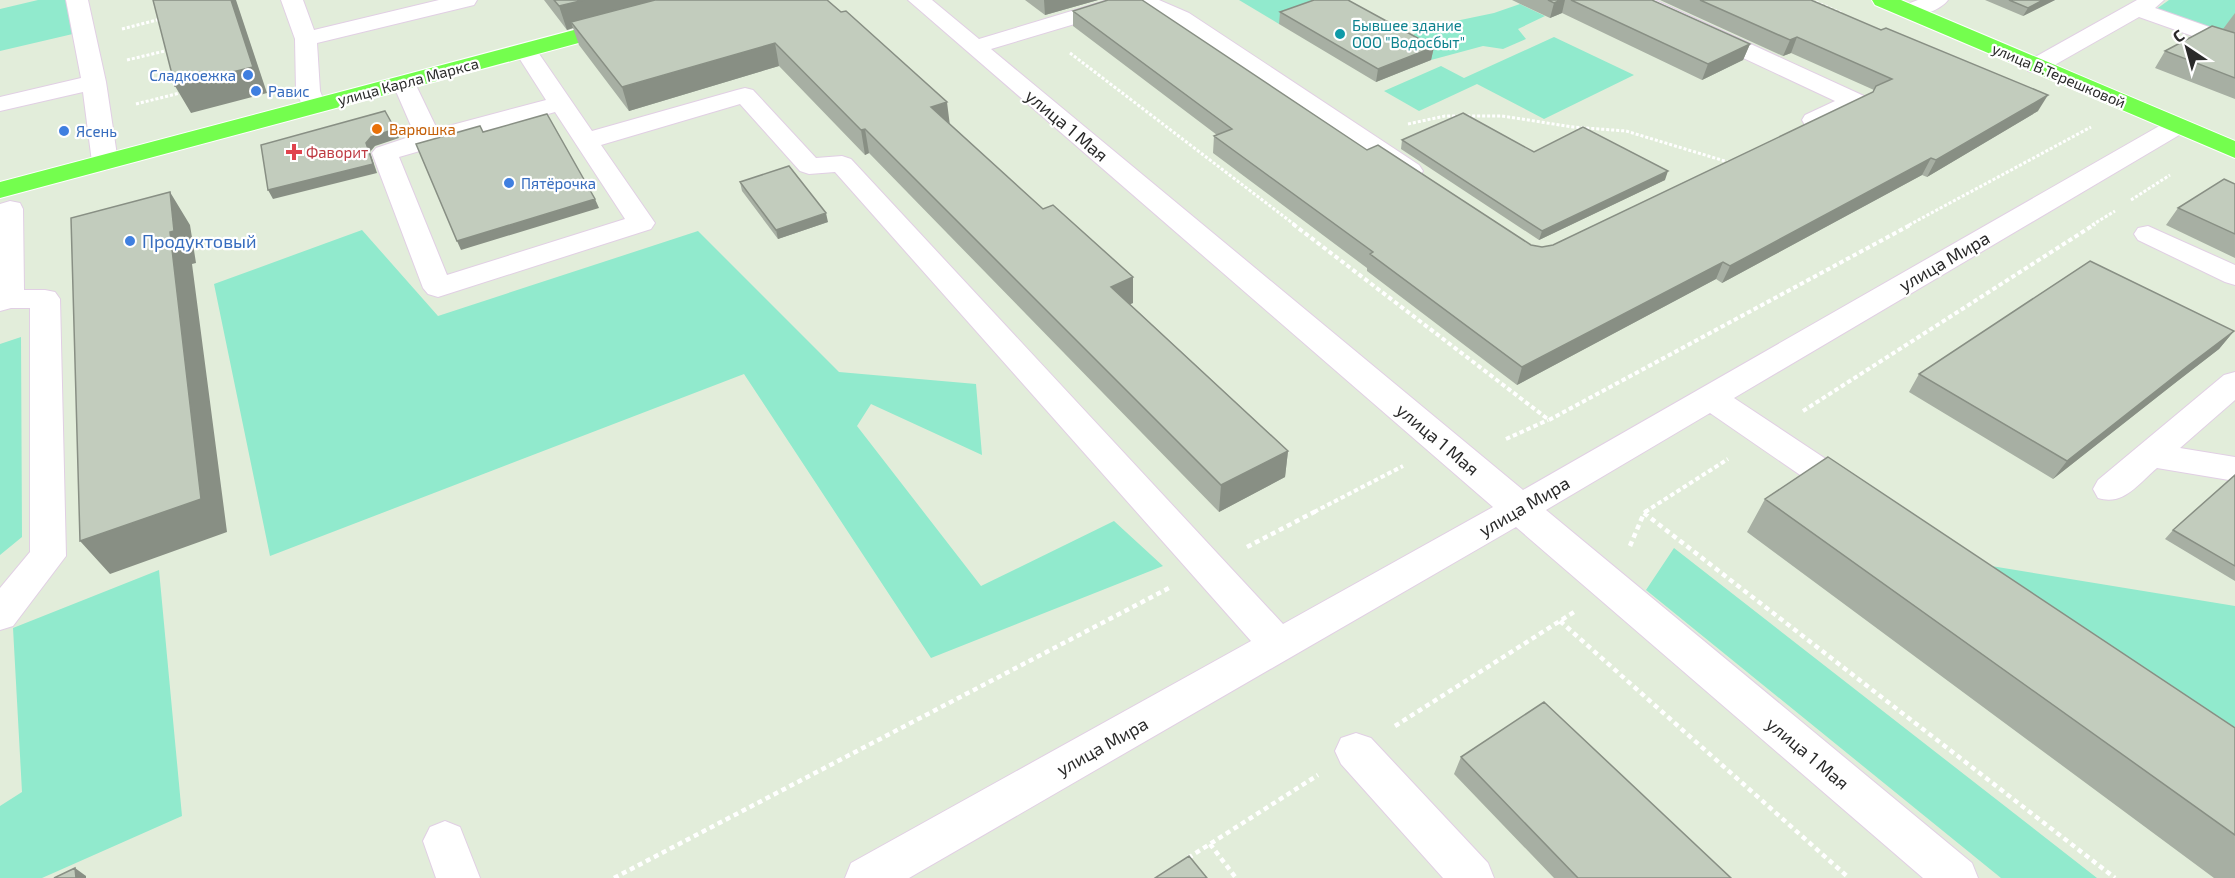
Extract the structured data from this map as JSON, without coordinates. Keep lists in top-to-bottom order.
{
  "streets": {
    "main road": ["улица В.Терешковой", "улица Карла Маркса"],
    "street": ["улица 1 Мая", "улица Мира"]
  },
  "crossings": [
    ["улица В.Терешковой", "улица Мира"],
    ["улица 1 Мая", "улица Мира"]
  ],
  "places": {
    "other": [
      "Бывшее здание ООО \"Водосбыт\"",
      "Сладкоежка",
      "Равис",
      "Варюшка",
      "Ясень",
      "Пятёрочка",
      "Продуктовый"
    ],
    "health": ["Фаворит"]
  },
  "north": "top left"
}
